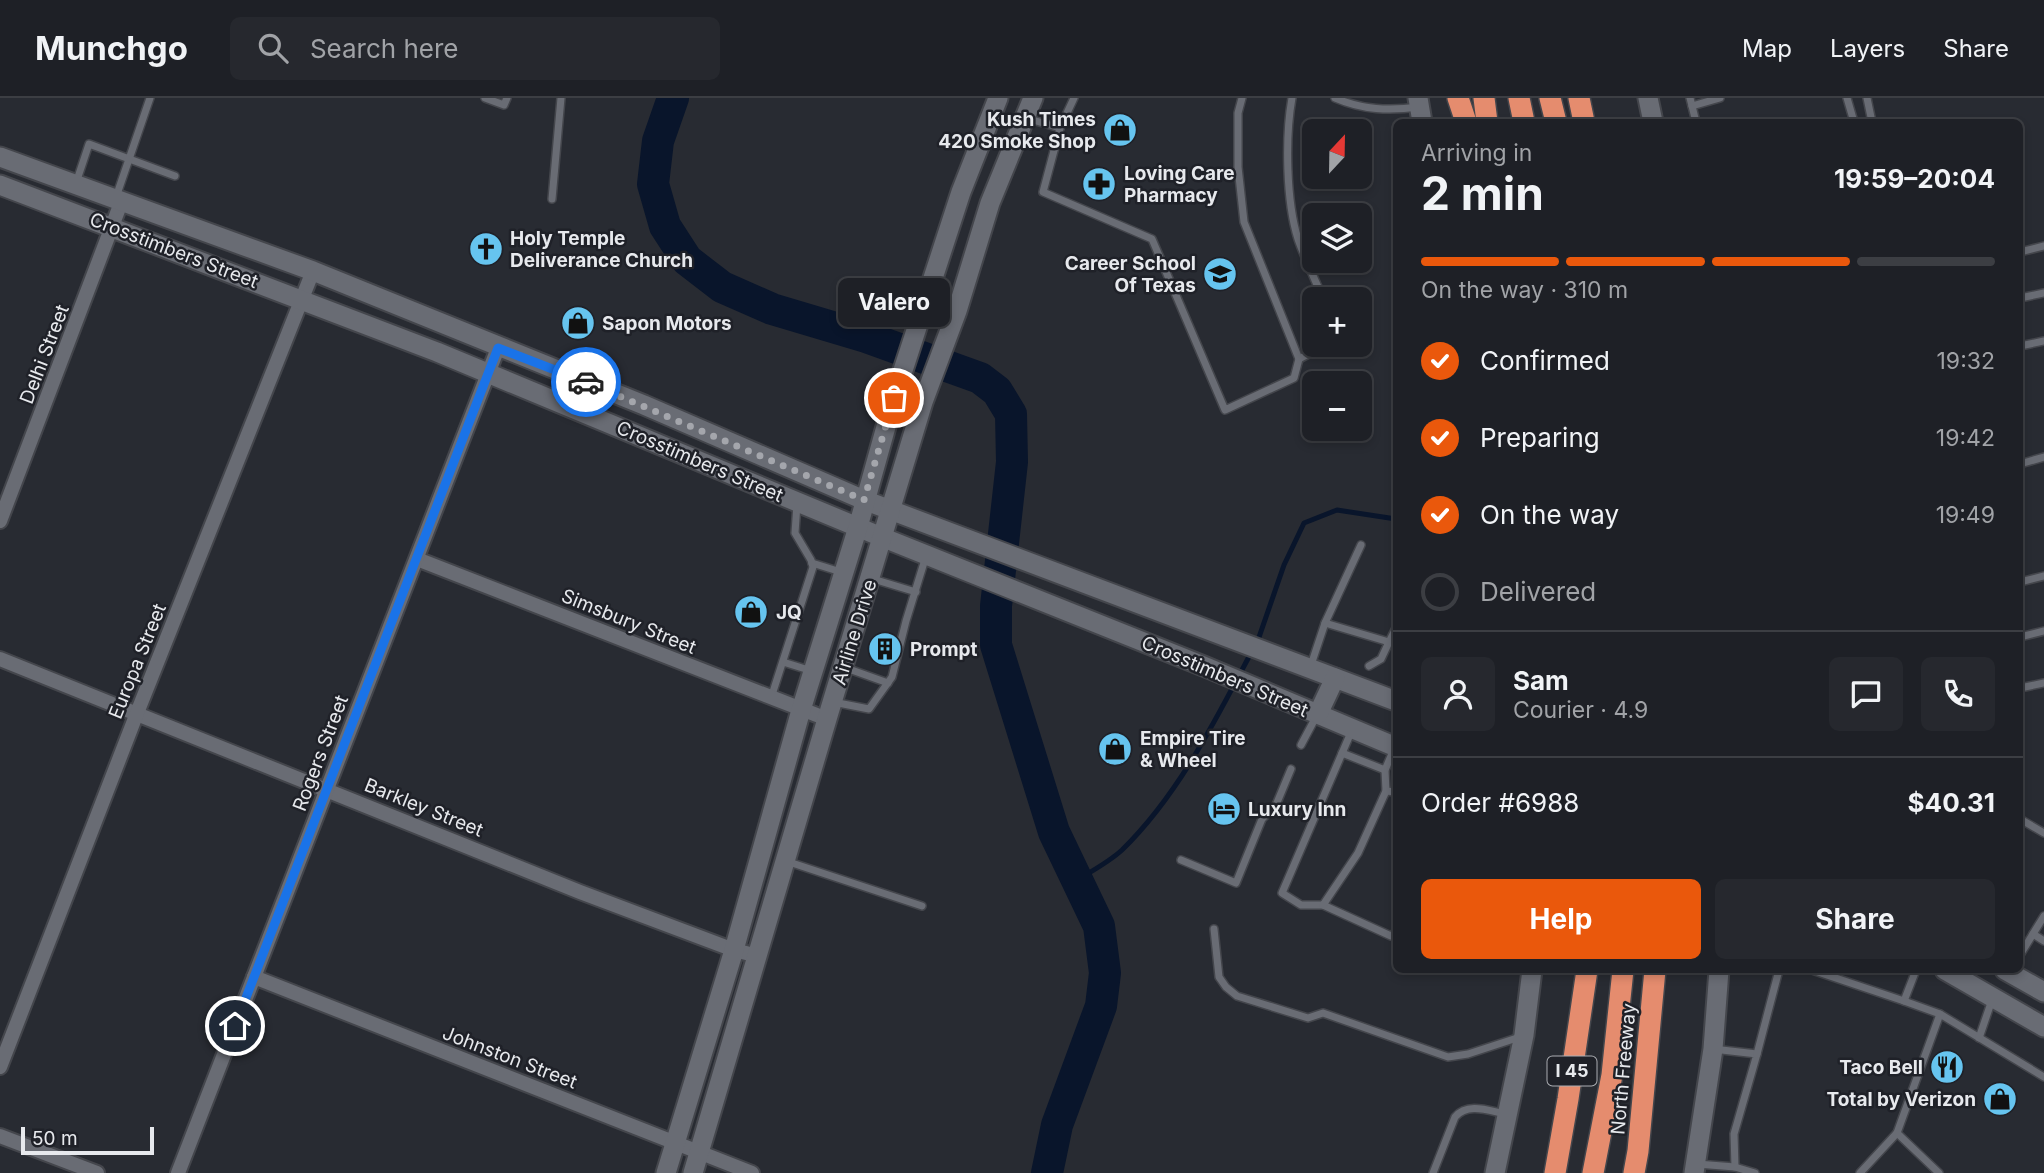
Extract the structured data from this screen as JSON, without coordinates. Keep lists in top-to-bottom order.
{
  "streets": {
    "highway": ["North Freeway", "I 45"],
    "main road": ["Crosstimbers Street", "Airline Drive"],
    "street": [
      "Delhi Street",
      "Simsbury Street",
      "Europa Street",
      "Rogers Street",
      "Barkley Street",
      "Johnston Street"
    ]
  },
  "crossings": [
    ["Crosstimbers Street", "Delhi Street"],
    ["Crosstimbers Street", "Airline Drive"],
    ["Crosstimbers Street", "Europa Street"],
    ["Crosstimbers Street", "Rogers Street"],
    ["Simsbury Street", "Airline Drive"],
    ["Simsbury Street", "Rogers Street"],
    ["Airline Drive", "Barkley Street"],
    ["Airline Drive", "Johnston Street"],
    ["Europa Street", "Barkley Street"],
    ["Rogers Street", "Barkley Street"],
    ["Rogers Street", "Johnston Street"]
  ],
  "places": {
    "shop": [
      "Kush Times 420 Smoke Shop",
      "Sapon Motors",
      "JQ",
      "Empire Tire & Wheel",
      "Total by Verizon"
    ],
    "pharmacy": ["Loving Care Pharmacy"],
    "church": ["Holy Temple Deliverance Church"],
    "school or university": ["Career School Of Texas"],
    "other": ["Valero"],
    "building": ["Prompt"],
    "hotel": ["Luxury Inn"],
    "restaurant": ["Taco Bell"]
  },
  "scale_bar": "50 m",
  "north": "top",
  "page": {
    "header": "Munchgo",
    "search": "Search here",
    "nav": ["Map", "Layers", "Share"],
    "map_buttons": ["+", "−"],
    "heading": ["2 min", "Arriving in", "19:59–20:04"],
    "panel": [
      "Sam",
      "Courier · 4.9",
      "Order #6988",
      "$40.31"
    ],
    "bar": "On the way · 310 m",
    "bubble": "Valero",
    "list": [
      ["Confirmed", "19:32"],
      ["Preparing", "19:42"],
      ["On the way", "19:49"],
      "Delivered"
    ],
    "buttons": ["Help", "Share"],
    "scale": "50 m"
  }
}
